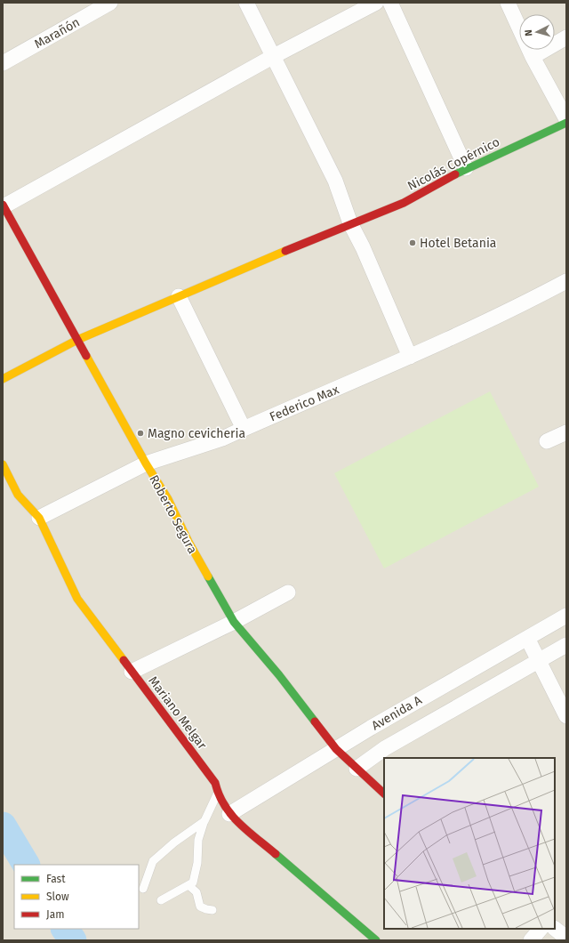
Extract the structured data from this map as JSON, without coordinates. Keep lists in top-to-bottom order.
{
  "streets": {
    "street": [
      "Marañón",
      "Nicolás Copérnico",
      "Federico Max",
      "Roberto Segura",
      "Mariano Melgar",
      "Avenida A"
    ]
  },
  "crossings": [
    ["Nicolás Copérnico", "Roberto Segura"],
    ["Federico Max", "Roberto Segura"],
    ["Federico Max", "Mariano Melgar"],
    ["Roberto Segura", "Avenida A"],
    ["Mariano Melgar", "Avenida A"]
  ],
  "places": ["Hotel Betania", "Magno cevicheria"],
  "legend": ["Fast", "Slow", "Jam"],
  "north": "left"
}
